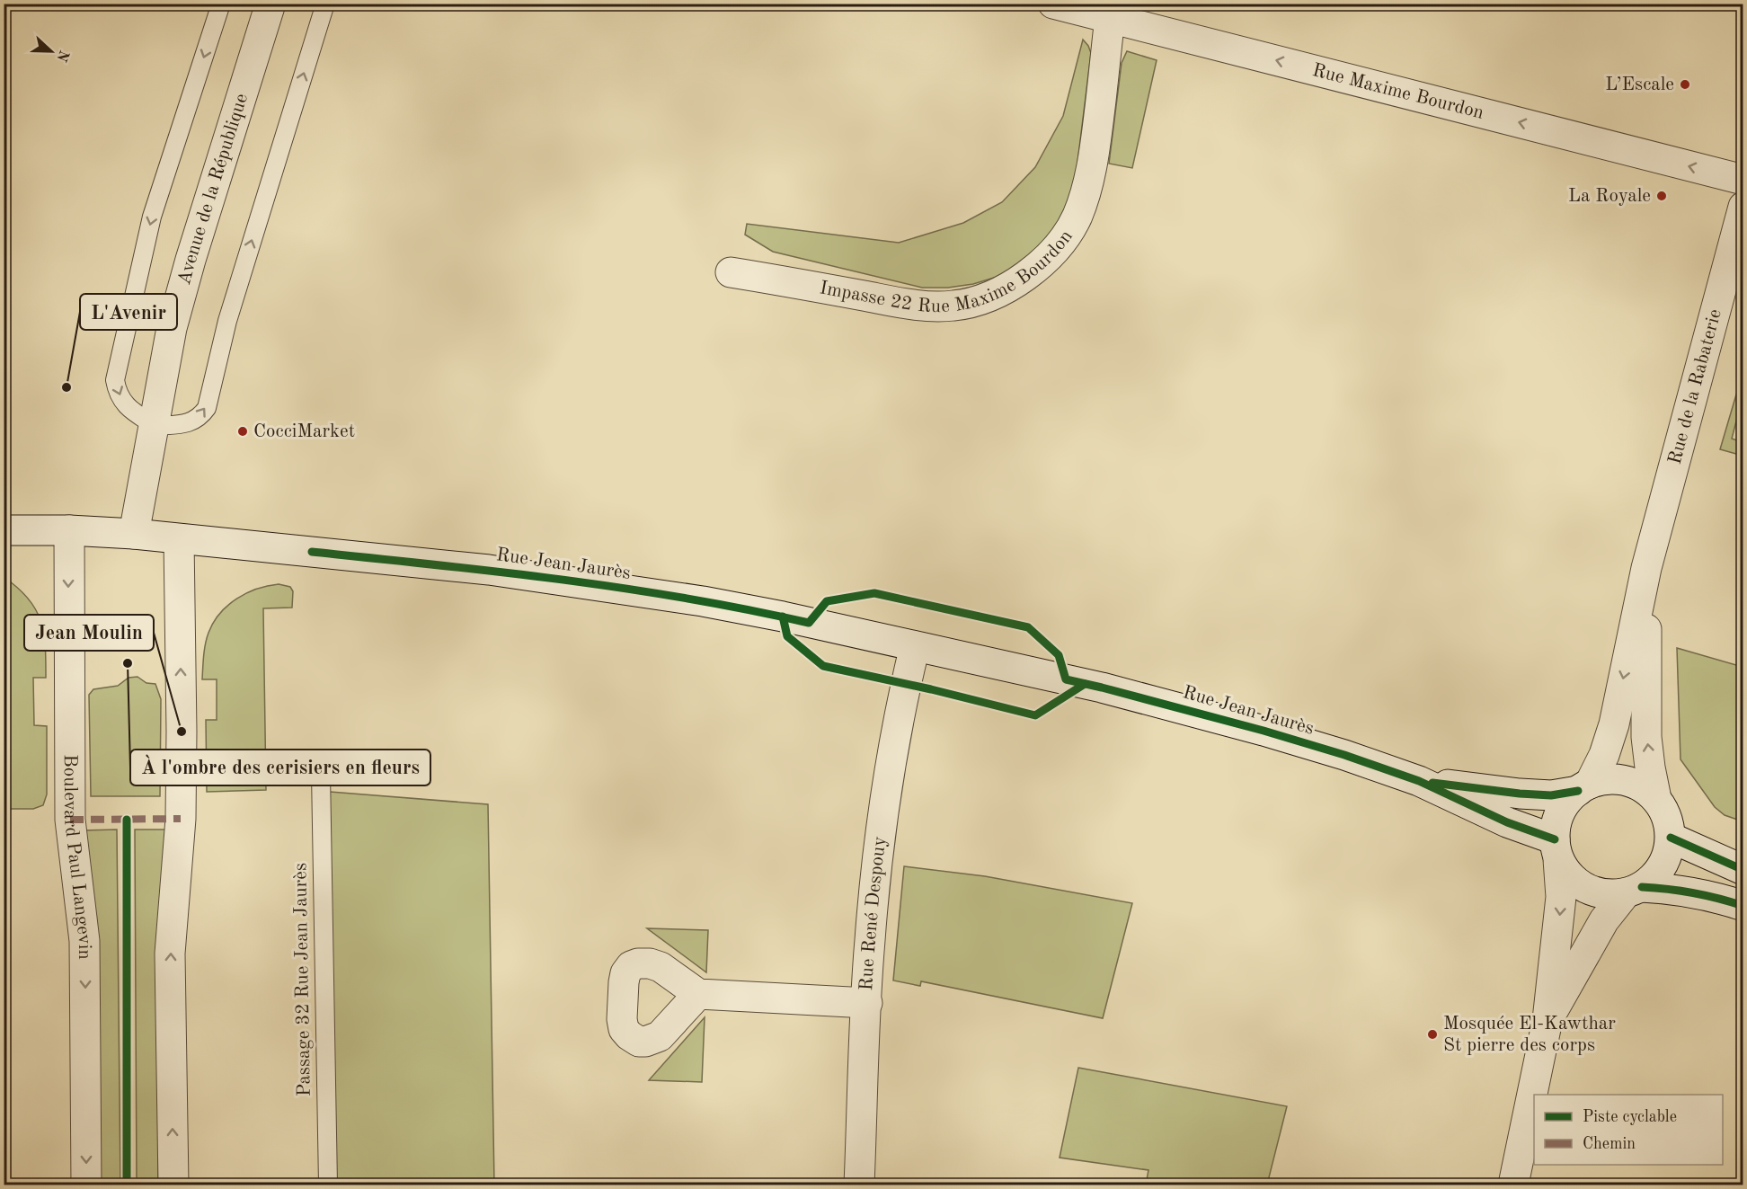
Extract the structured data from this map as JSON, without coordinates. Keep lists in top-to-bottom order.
{
  "streets": {
    "street": [
      "Rue Maxime Bourdon",
      "Avenue de la République",
      "Impasse 22 Rue Maxime Bourdon",
      "Rue de la Rabaterie",
      "Rue Jean Jaurès",
      "Boulevard Paul Langevin",
      "Rue René Despouy"
    ],
    "lane": ["Passage 32 Rue Jean Jaurès"]
  },
  "crossings": [
    ["Rue Maxime Bourdon", "Impasse 22 Rue Maxime Bourdon"],
    ["Avenue de la République", "Rue Jean Jaurès"],
    ["Rue Jean Jaurès", "Boulevard Paul Langevin"],
    ["Rue Jean Jaurès", "Rue René Despouy"]
  ],
  "one_way": ["Rue Maxime Bourdon"],
  "places": [
    "L’Escale",
    "La Royale",
    "L'Avenir",
    "CocciMarket",
    "À l'ombre des cerisiers en fleurs",
    "Jean Moulin",
    "Mosquée El-Kawthar St pierre des corps"
  ],
  "legend": ["Piste cyclable", "Chemin"],
  "north": "right"
}
